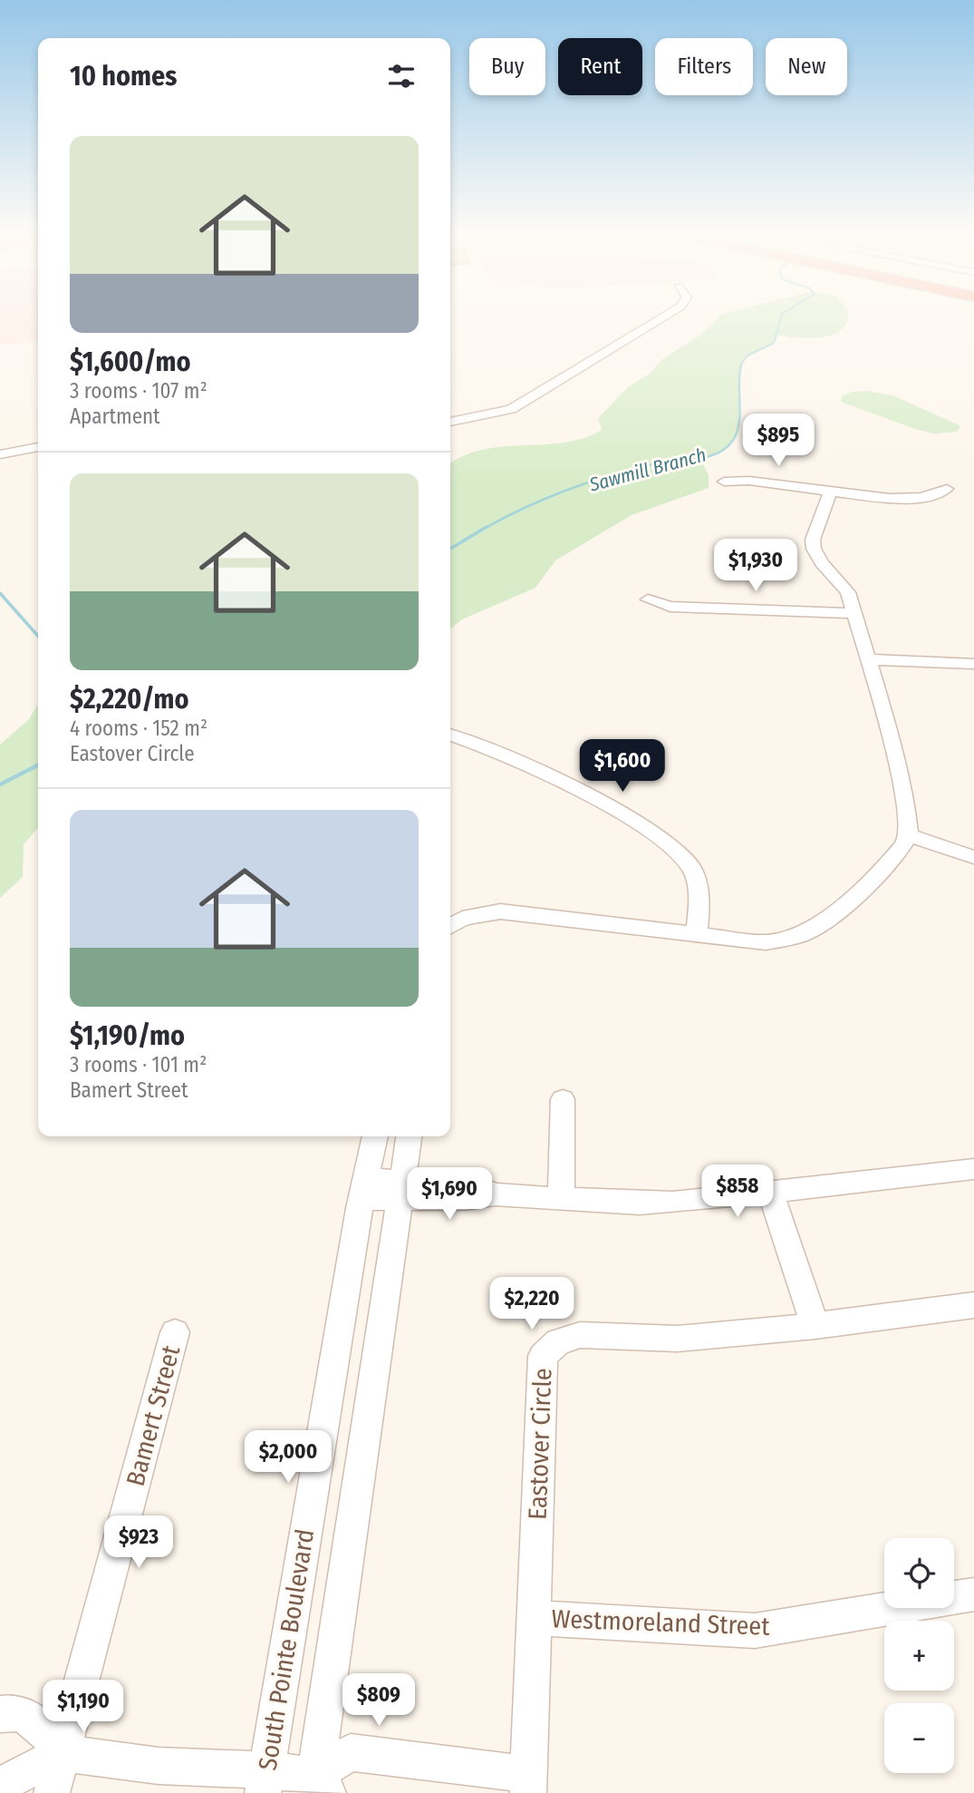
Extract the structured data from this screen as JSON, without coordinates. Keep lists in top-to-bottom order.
{
  "streets": {
    "street": [
      "Bamert Street",
      "Eastover Circle",
      "Westmoreland Street",
      "South Pointe Boulevard"
    ]
  },
  "crossings": [
    ["Eastover Circle", "Westmoreland Street"],
    ["Eastover Circle", "South Pointe Boulevard"]
  ],
  "water": ["Sawmill Branch"],
  "page": {
    "chip": [
      "Buy",
      "Rent",
      "Filters",
      "New"
    ],
    "heading": "10 homes",
    "list": [
      {
        "name": "$1,600/mo",
        "note": "3 rooms · 107 m² · Apartment"
      },
      {
        "name": "$2,220/mo",
        "note": "4 rooms · 152 m² · Eastover Circle"
      },
      {
        "name": "$1,190/mo",
        "note": "3 rooms · 101 m² · Bamert Street"
      }
    ],
    "price": [
      "$895",
      "$1,930",
      "$1,600",
      "$858",
      "$1,690",
      "$2,220",
      "$2,000",
      "$923",
      "$809",
      "$1,190"
    ],
    "map_buttons": ["+", "−"]
  }
}
